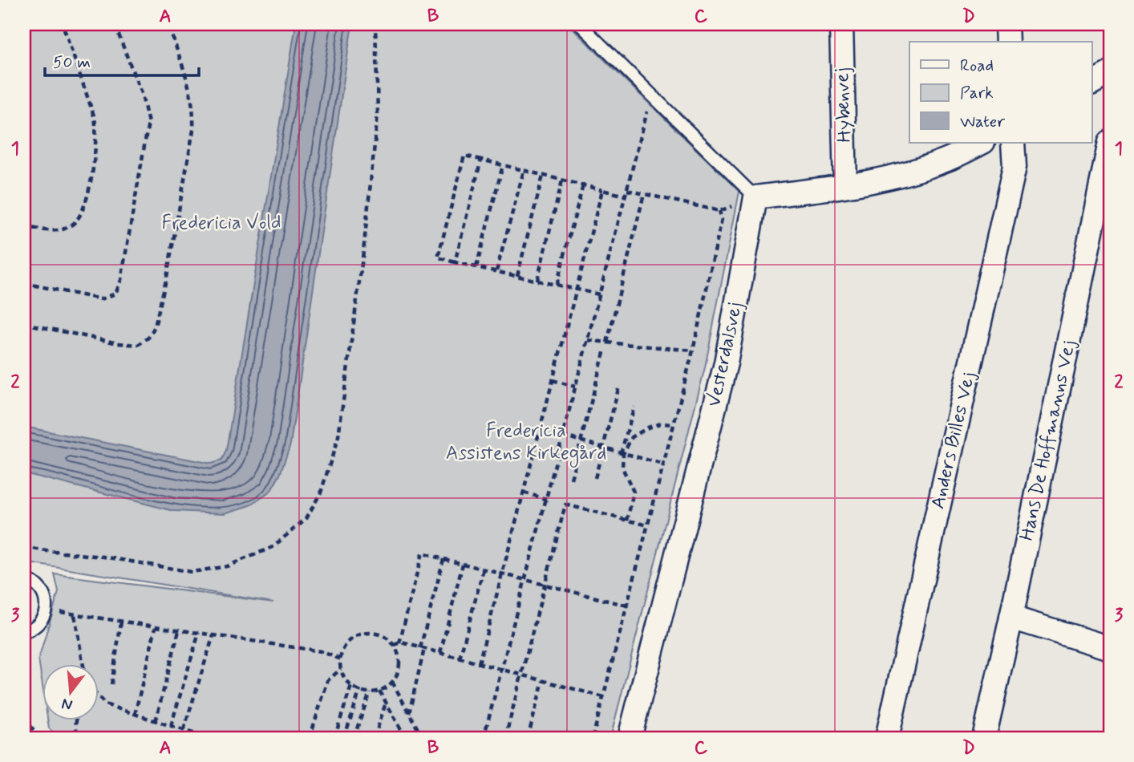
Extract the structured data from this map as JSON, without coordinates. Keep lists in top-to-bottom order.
{
  "streets": {
    "street": [
      "Hybenvej",
      "Vesterdalsvej",
      "Anders Billes Vej",
      "Hans De Hoffmanns Vej"
    ]
  },
  "parks": ["Fredericia Vold", "Fredericia Assistens Kirkegård"],
  "legend": ["Road", "Park", "Water"],
  "scale_bar": "50 m",
  "north": "bottom",
  "grid": {
    "columns": [
      "A",
      "B",
      "C",
      "D"
    ],
    "rows": ["1", "2", "3"]
  }
}
